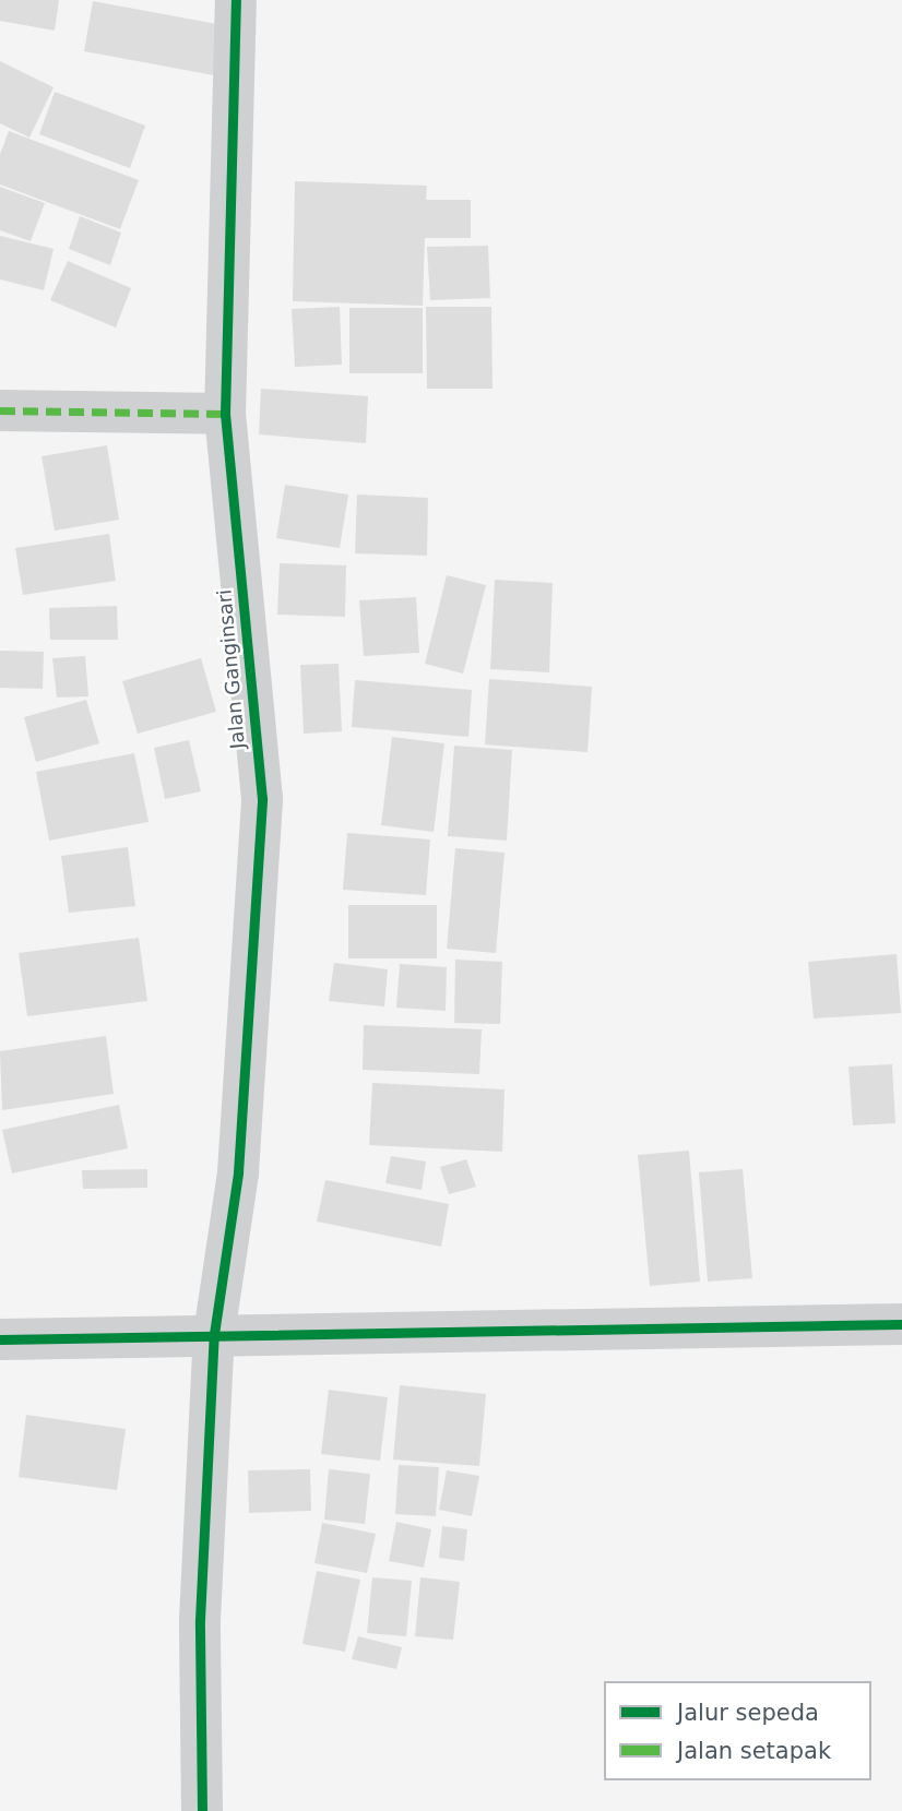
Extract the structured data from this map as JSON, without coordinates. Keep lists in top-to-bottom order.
{
  "streets": {
    "street": ["Jalan Ganginsari"]
  },
  "legend": ["Jalur sepeda", "Jalan setapak"]
}
